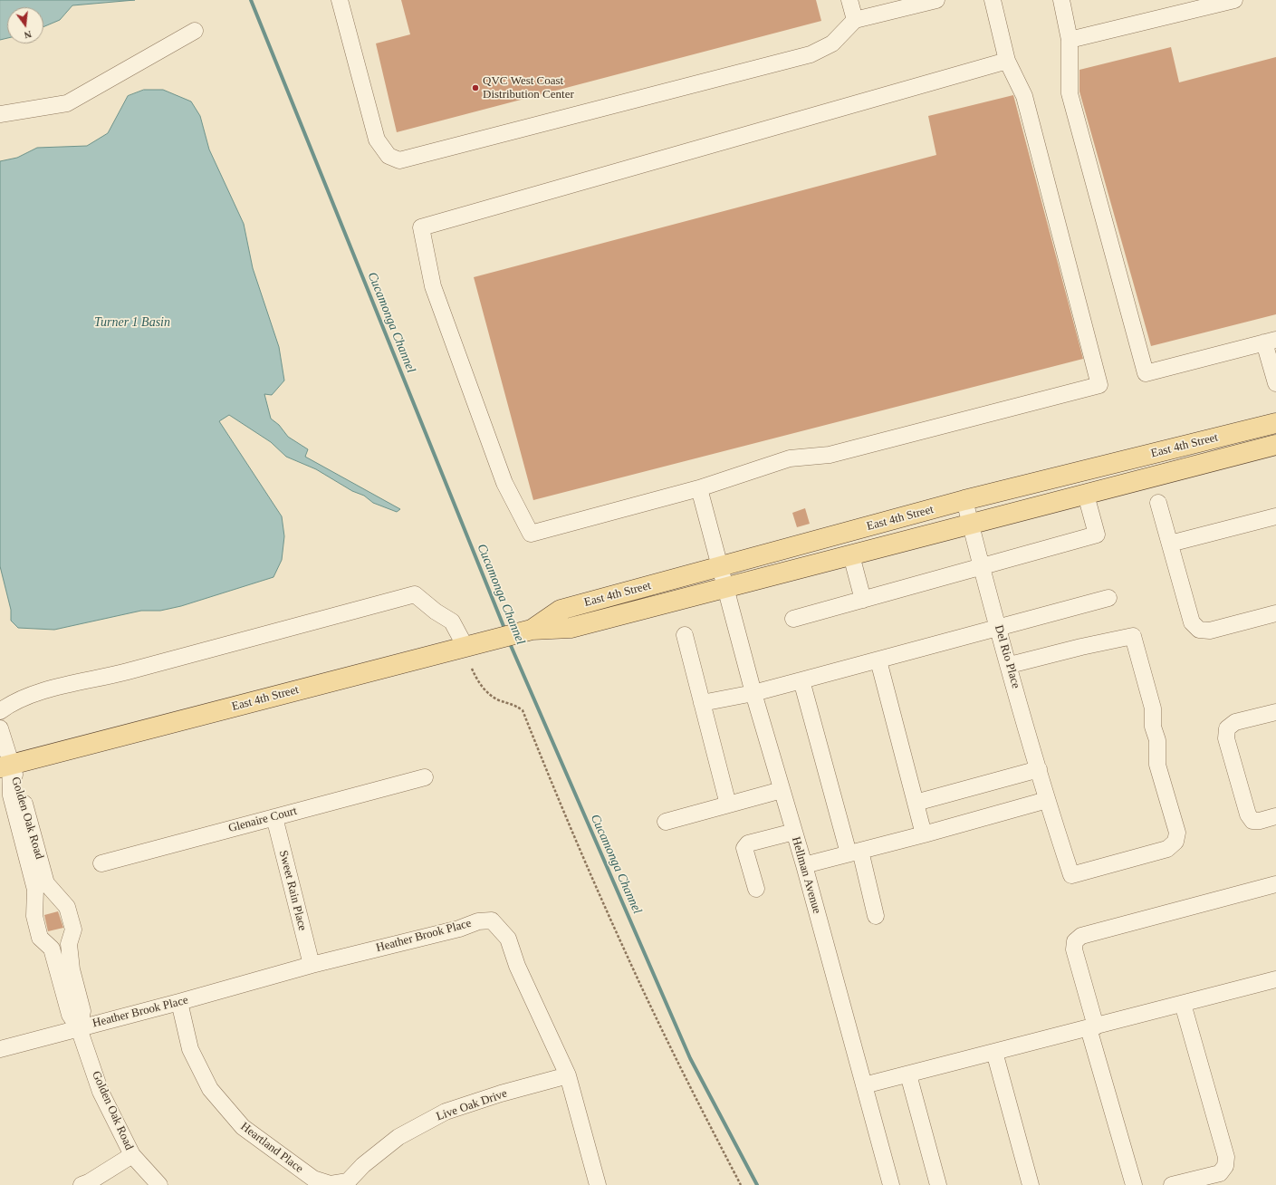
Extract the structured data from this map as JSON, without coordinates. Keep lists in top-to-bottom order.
{
  "streets": {
    "main road": ["East 4th Street"],
    "street": [
      "Del Rio Place",
      "Golden Oak Road",
      "Glenaire Court",
      "Hellman Avenue",
      "Sweet Rain Place",
      "Heather Brook Place",
      "Live Oak Drive",
      "Heartland Place"
    ]
  },
  "crossings": [
    ["East 4th Street", "Del Rio Place"],
    ["East 4th Street", "Golden Oak Road"],
    ["East 4th Street", "Hellman Avenue"],
    ["Golden Oak Road", "Heather Brook Place"],
    ["Glenaire Court", "Sweet Rain Place"],
    ["Sweet Rain Place", "Heather Brook Place"],
    ["Heather Brook Place", "Live Oak Drive"],
    ["Heather Brook Place", "Heartland Place"],
    ["Live Oak Drive", "Heartland Place"]
  ],
  "water": ["Turner 1 Basin", "Cucamonga Channel"],
  "places": ["QVC West Coast Distribution Center"],
  "north": "bottom"
}
